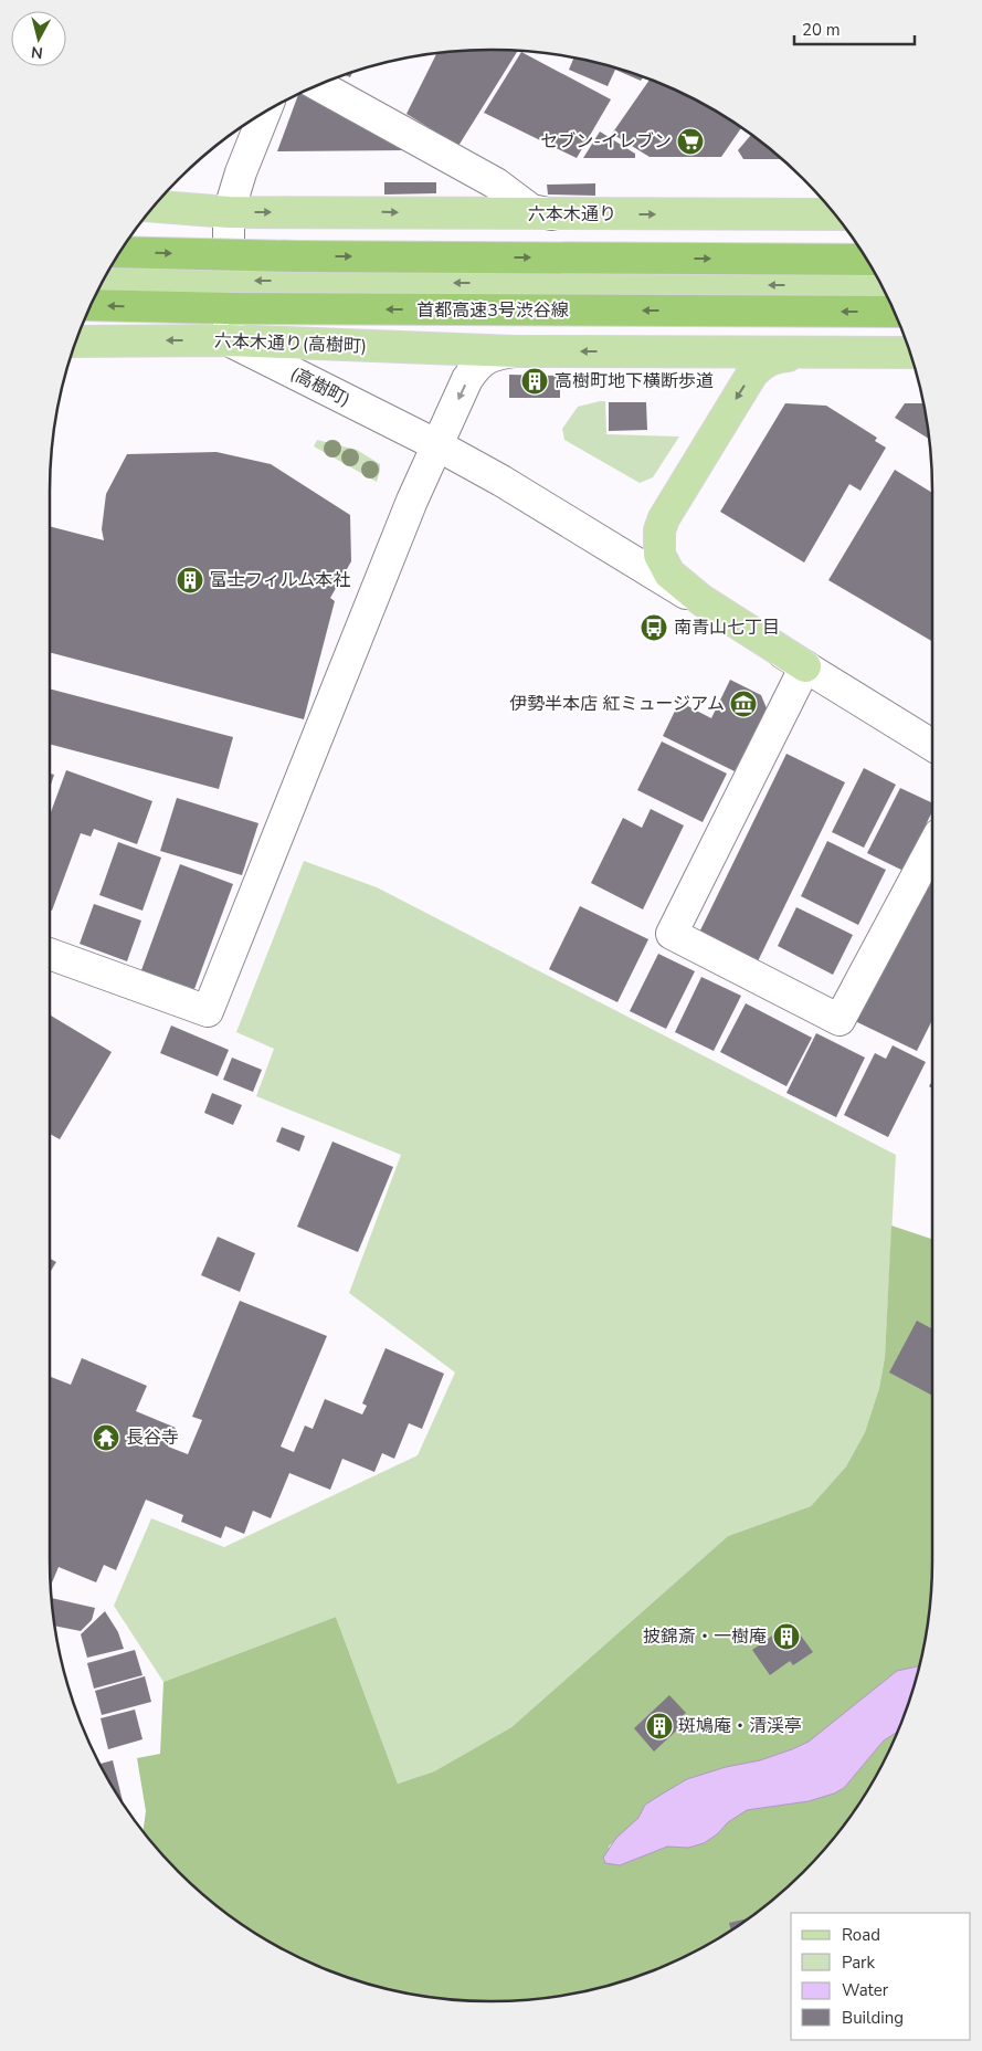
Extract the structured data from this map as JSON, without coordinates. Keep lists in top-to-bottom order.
{
  "streets": {
    "highway": ["首都高速3号渋谷線"],
    "main road": ["六本木通り", "六本木通り(高樹町)"],
    "street": ["(高樹町)"]
  },
  "crossings": [
    ["六本木通り(高樹町)", "(高樹町)"]
  ],
  "places": {
    "supermarket": ["セブン-イレブン"],
    "building": [
      "高樹町地下横断歩道",
      "富士フィルム本社",
      "披錦斎・一樹庵",
      "斑鳩庵・清渓亭"
    ],
    "bus stop": ["南青山七丁目"],
    "museum": ["伊勢半本店 紅ミュージアム"],
    "temple": ["長谷寺"]
  },
  "legend": [
    "Road",
    "Park",
    "Water",
    "Building"
  ],
  "scale_bar": "20 m",
  "north": "bottom"
}
